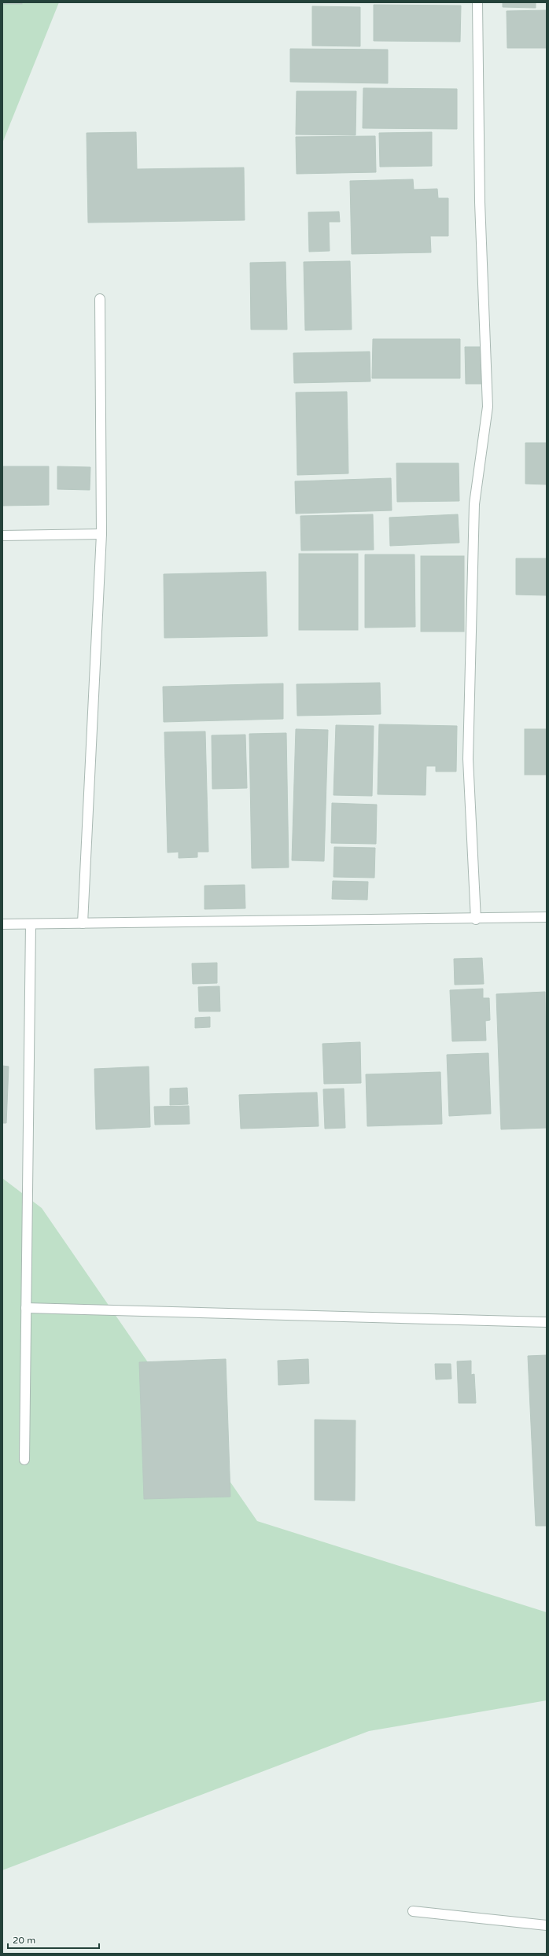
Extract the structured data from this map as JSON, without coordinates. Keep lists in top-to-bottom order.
{
  "scale_bar": "20 m"
}
